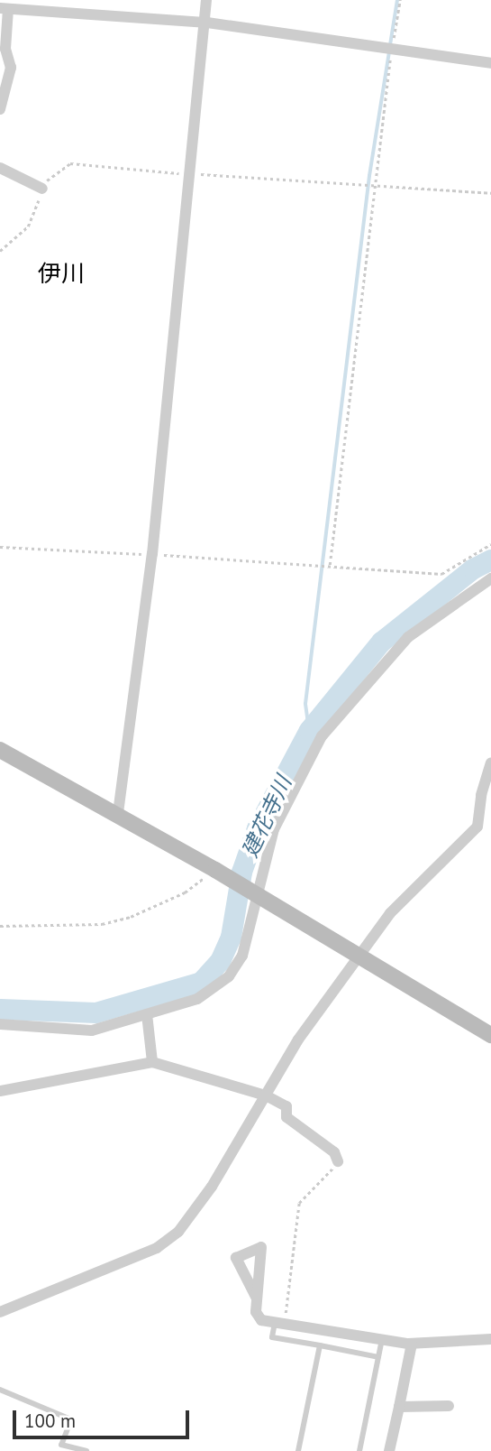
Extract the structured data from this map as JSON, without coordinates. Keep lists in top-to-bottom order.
{
  "districts": ["伊川"],
  "water": ["建花寺川"],
  "scale_bar": "100 m"
}
